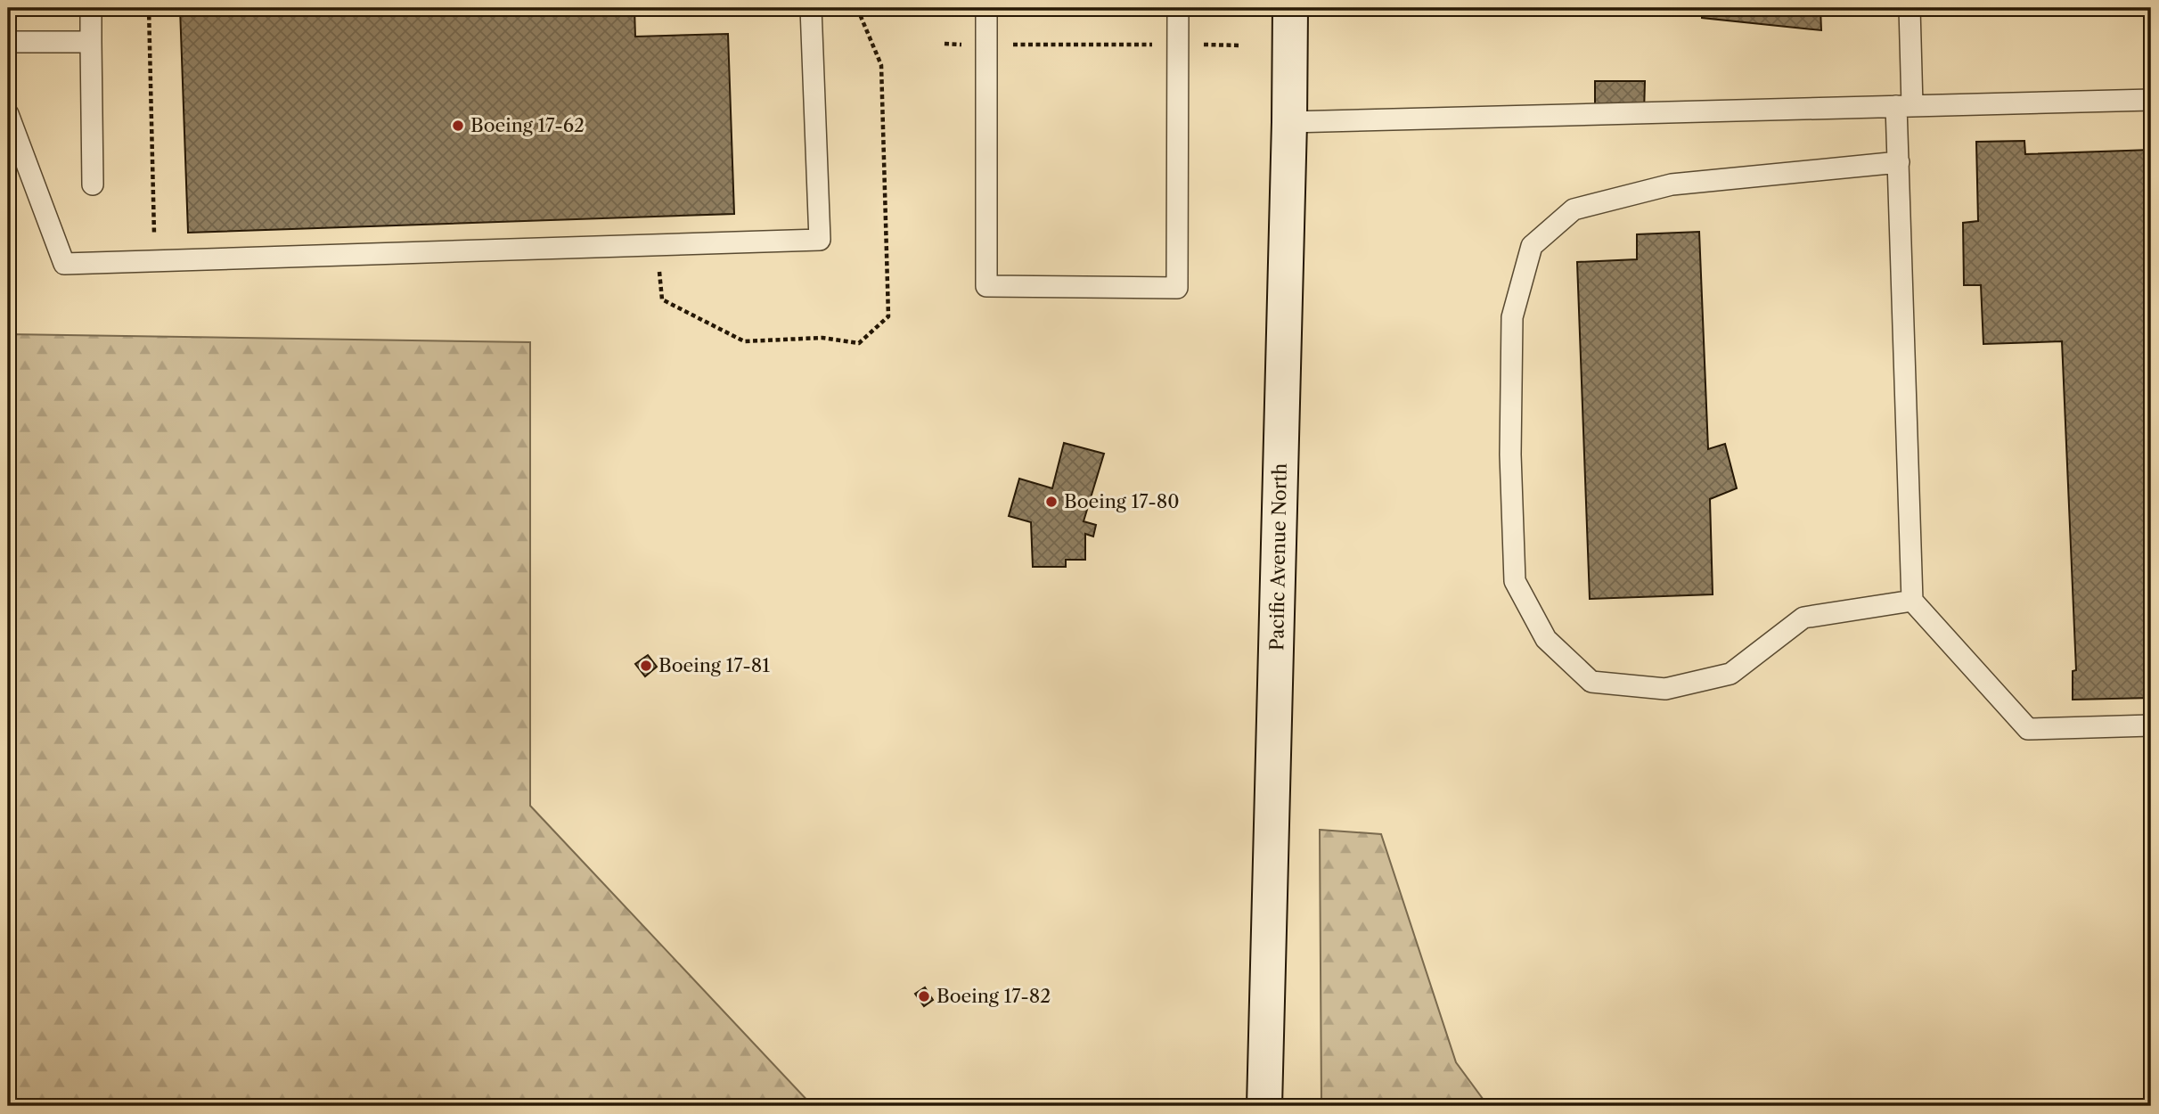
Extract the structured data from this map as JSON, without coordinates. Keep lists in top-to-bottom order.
{
  "streets": {
    "street": ["Pacific Avenue North"]
  },
  "places": [
    "Boeing 17-62",
    "Boeing 17-80",
    "Boeing 17-81",
    "Boeing 17-82"
  ]
}
